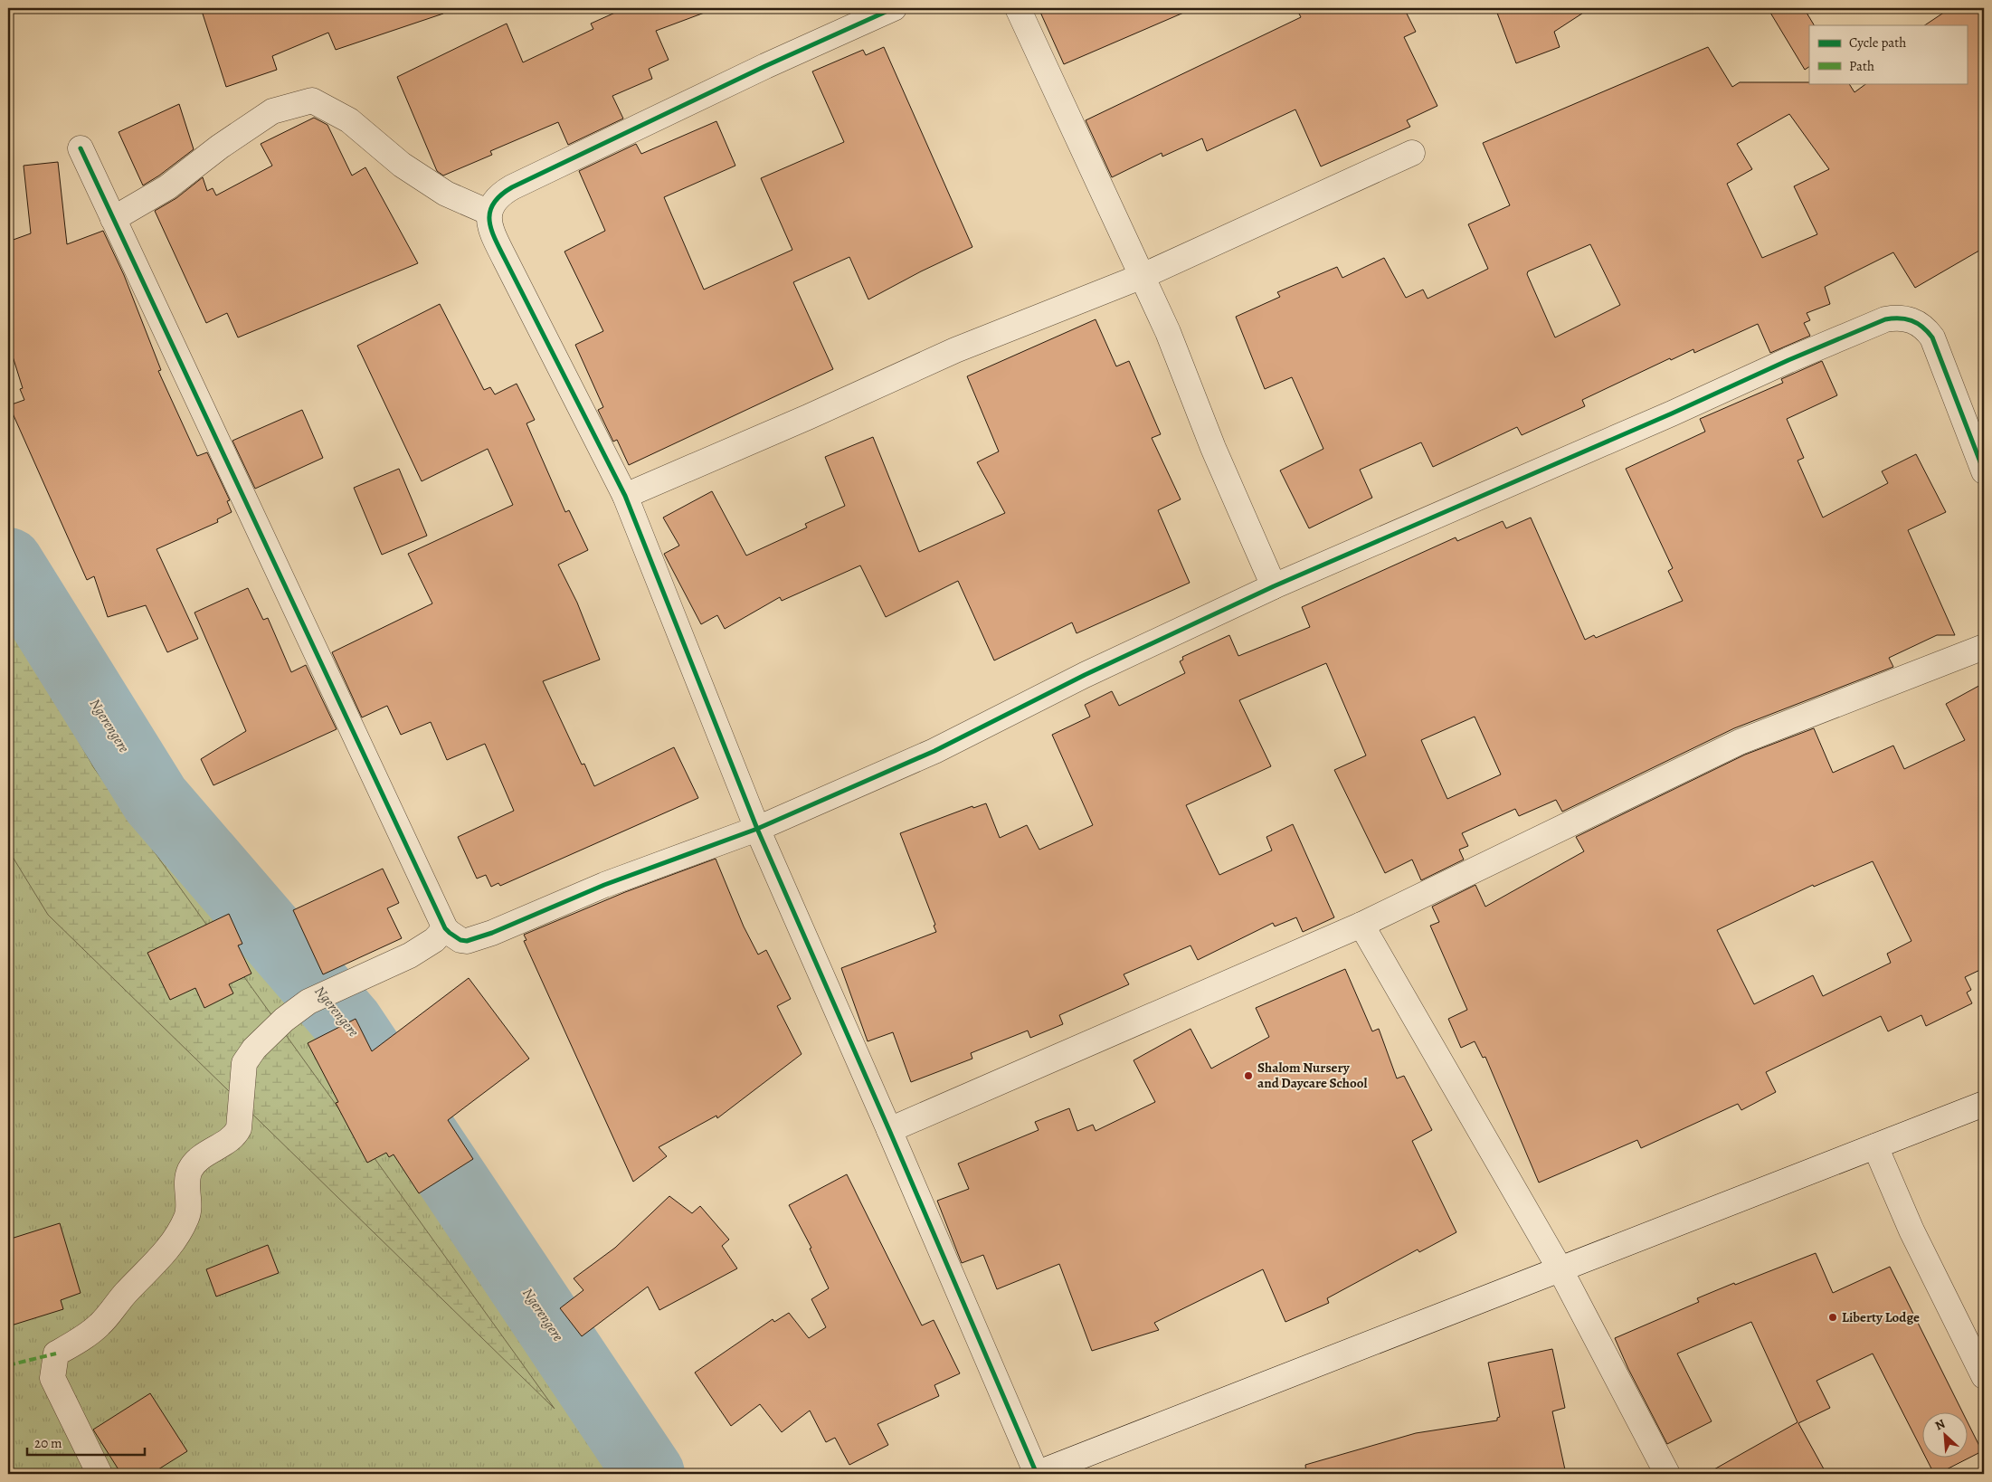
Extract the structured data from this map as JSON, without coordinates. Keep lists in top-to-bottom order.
{
  "water": ["Ngerengere"],
  "places": ["Shalom Nursery and Daycare School", "Liberty Lodge"],
  "legend": ["Cycle path", "Path"],
  "scale_bar": "20 m",
  "north": "top left"
}
